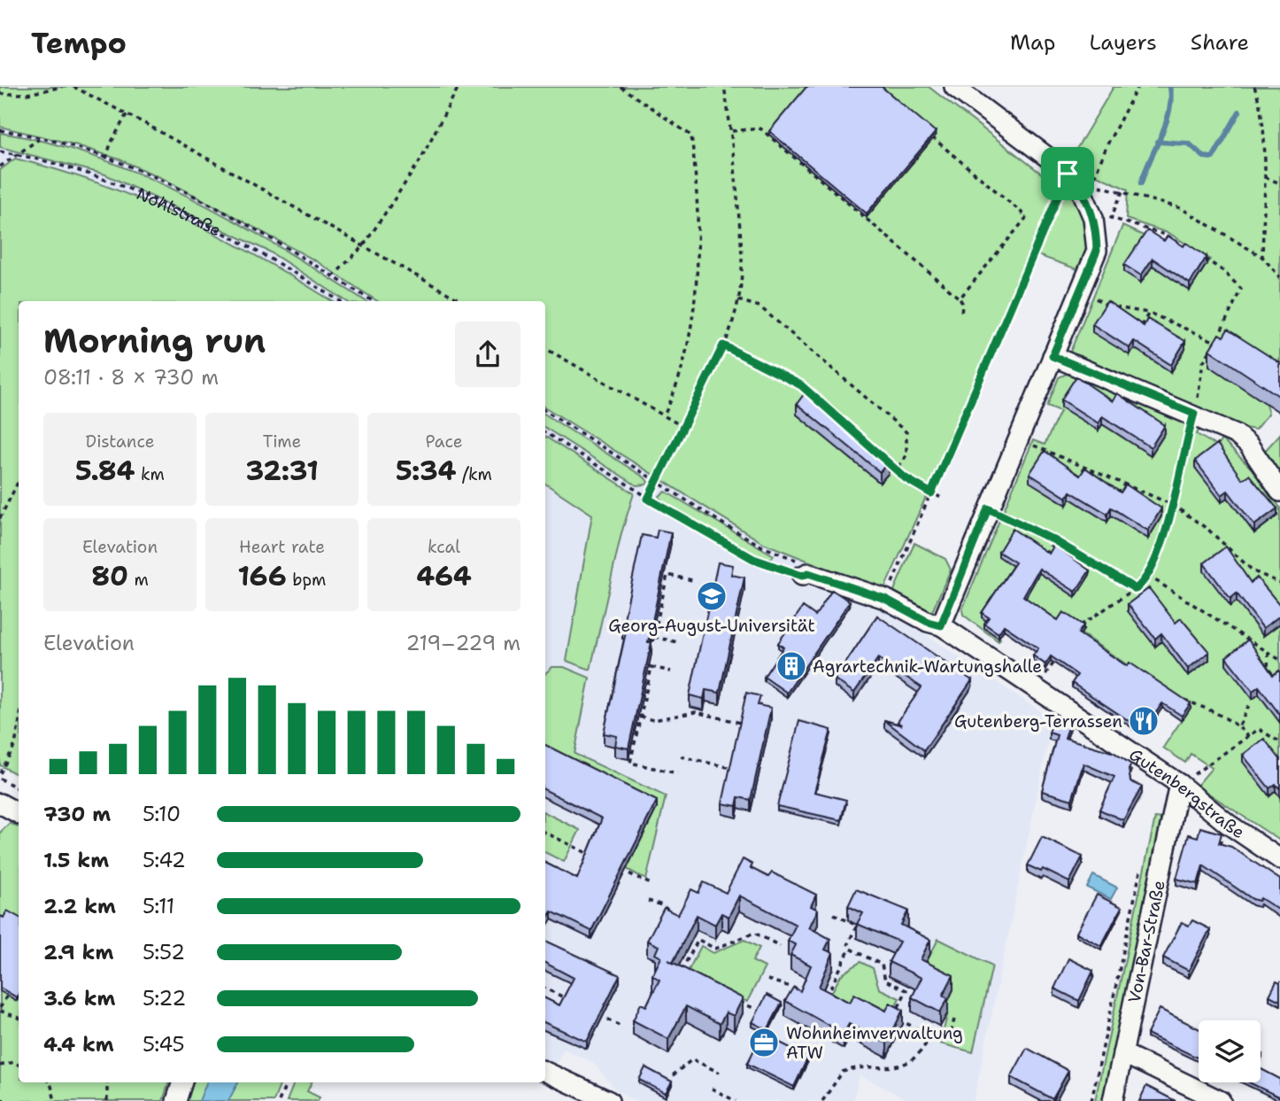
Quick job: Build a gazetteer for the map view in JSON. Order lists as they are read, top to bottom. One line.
{"streets":{"street":["Gutenbergstraße","Von-Bar-Straße"],"path":["Nohlstraße"]},"crossings":[["Gutenbergstraße","Von-Bar-Straße"]],"places":{"school or university":["Georg-August-Universität"],"building":["Agrartechnik-Wartungshalle"],"restaurant":["Gutenberg-Terrassen"],"office":["Wohnheimverwaltung ATW"]},"page":{"header":"Tempo","nav":["Map","Layers","Share"],"heading":["Morning run","08:11 · 8 × 730 m"],"stats":[["Distance","5.84 km"],["Time","32:31"],["Pace","5:34 /km"],["Elevation","80 m"],["Heart rate","166 bpm"],["kcal","464"]],"chart":["Elevation","219–229 m"],"list":[{"name":"730 m","note":"5:10"},{"name":"1.5 km","note":"5:42"},{"name":"2.2 km","note":"5:11"},{"name":"2.9 km","note":"5:52"},{"name":"3.6 km","note":"5:22"},{"name":"4.4 km","note":"5:45"}]}}
